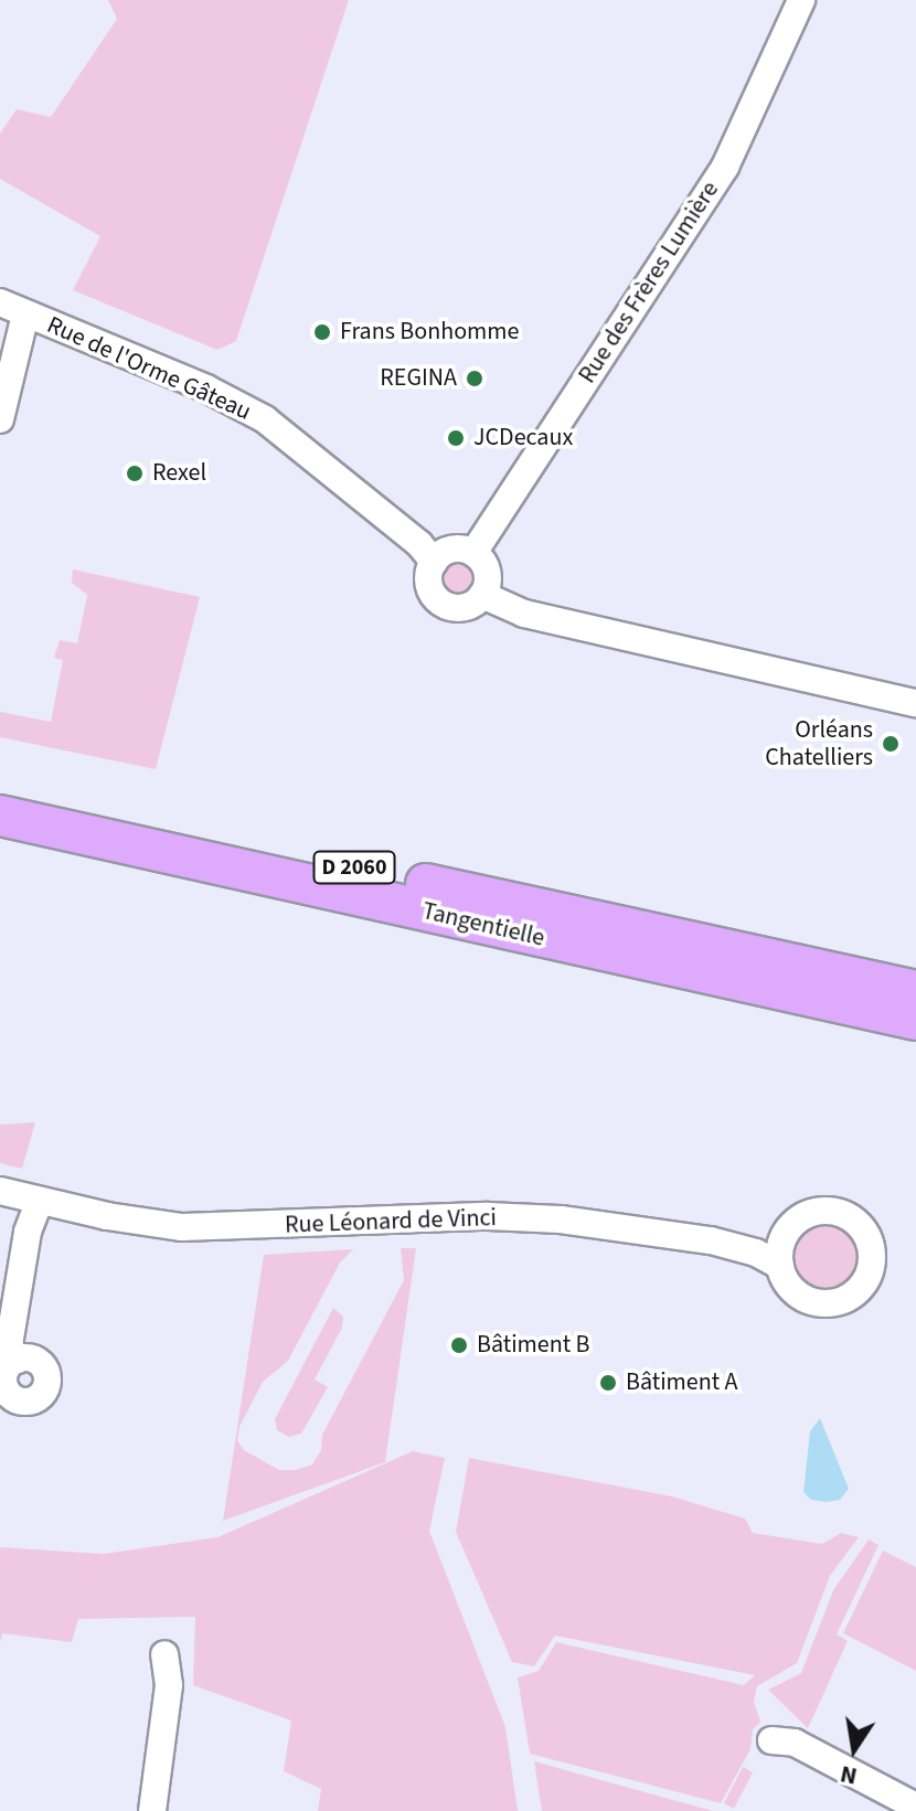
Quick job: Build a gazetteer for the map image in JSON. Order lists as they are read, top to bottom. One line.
{"streets":{"highway":["D 2060","Tangentielle"],"street":["Rue des Frères Lumière","Rue de l'Orme Gâteau","Rue Léonard de Vinci"]},"crossings":[["Rue des Frères Lumière","Rue de l'Orme Gâteau"]],"places":["Frans Bonhomme","REGINA","JCDecaux","Rexel","Orléans Chatelliers","Bâtiment B","Bâtiment A"],"north":"bottom"}
